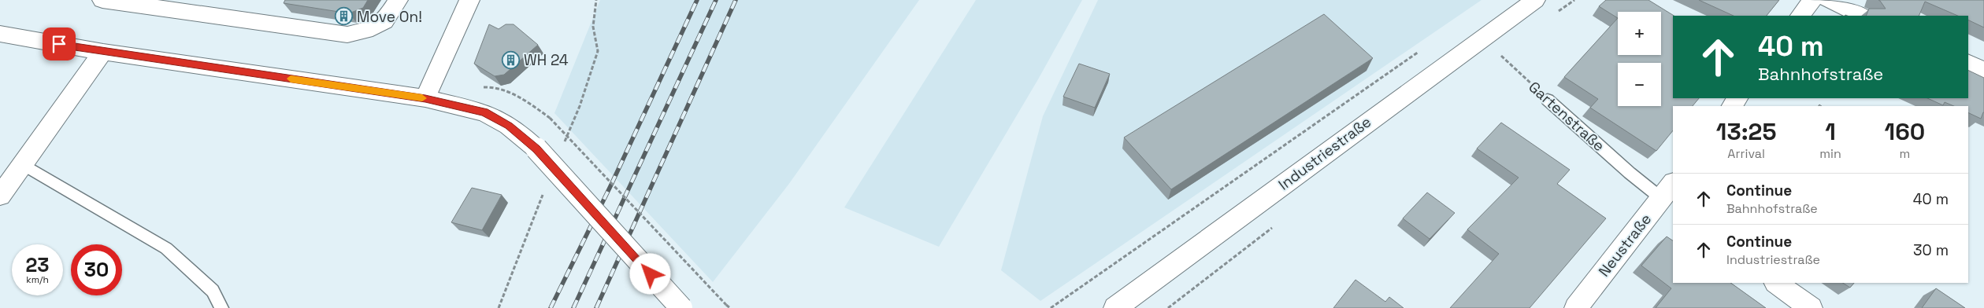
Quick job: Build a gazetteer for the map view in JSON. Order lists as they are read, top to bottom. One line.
{"streets":{"street":["Industriestraße","Neustraße"],"lane":["Gartenstraße"]},"crossings":[["Gartenstraße","Industriestraße"],["Gartenstraße","Neustraße"]],"places":{"building":["Move On!","WH 24"]},"page":{"map_buttons":["+","−"],"turn":["40 m","Bahnhofstraße"],"eta":["13:25","Arrival","1","min","160","m"],"list":[{"name":"Continue","note":"Bahnhofstraße","value":"40 m"},{"name":"Continue","note":"Industriestraße","value":"30 m"}],"speed":"23 km/h","limit":"30"}}
